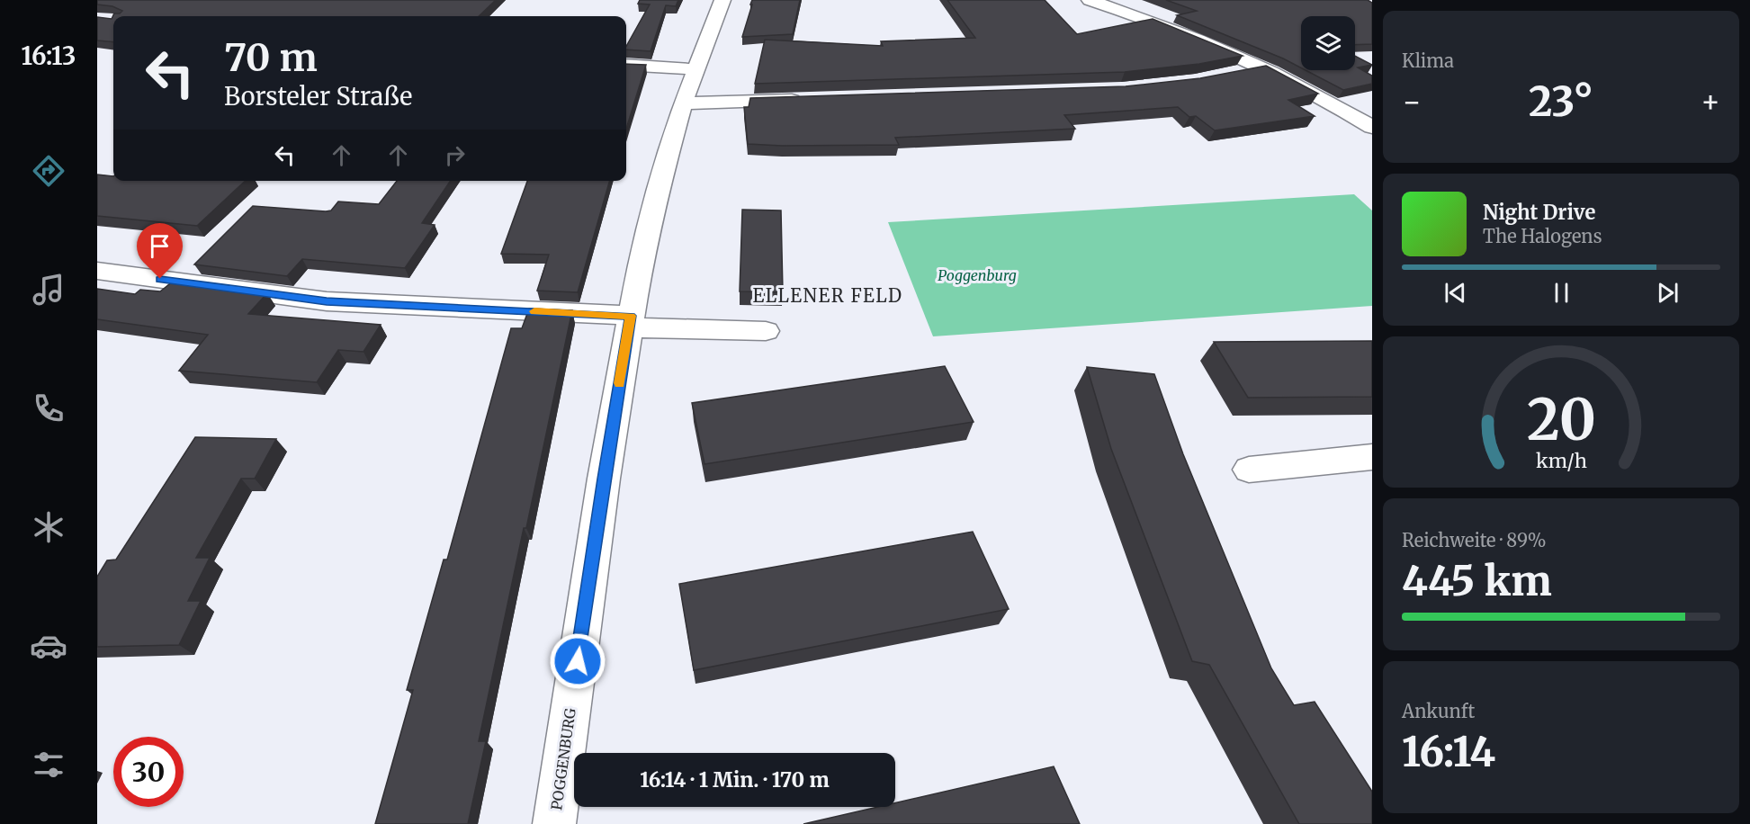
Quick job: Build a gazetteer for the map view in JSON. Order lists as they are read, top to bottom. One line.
{"streets":{"street":["POGGENBURG"]},"districts":["ELLENER FELD"],"parks":["Poggenburg"],"page":{"tabs":"16:13","tile":["Klima",["Reichweite · 89%","445 km"],["Ankunft","16:14"]],"turn":["70 m","Borsteler Straße"],"heat":["−","23°","+"],"song":["Night Drive","The Halogens"],"limit":"30","trip":"16:14 · 1 Min. · 170 m","gauge":["20","km/h"]}}
